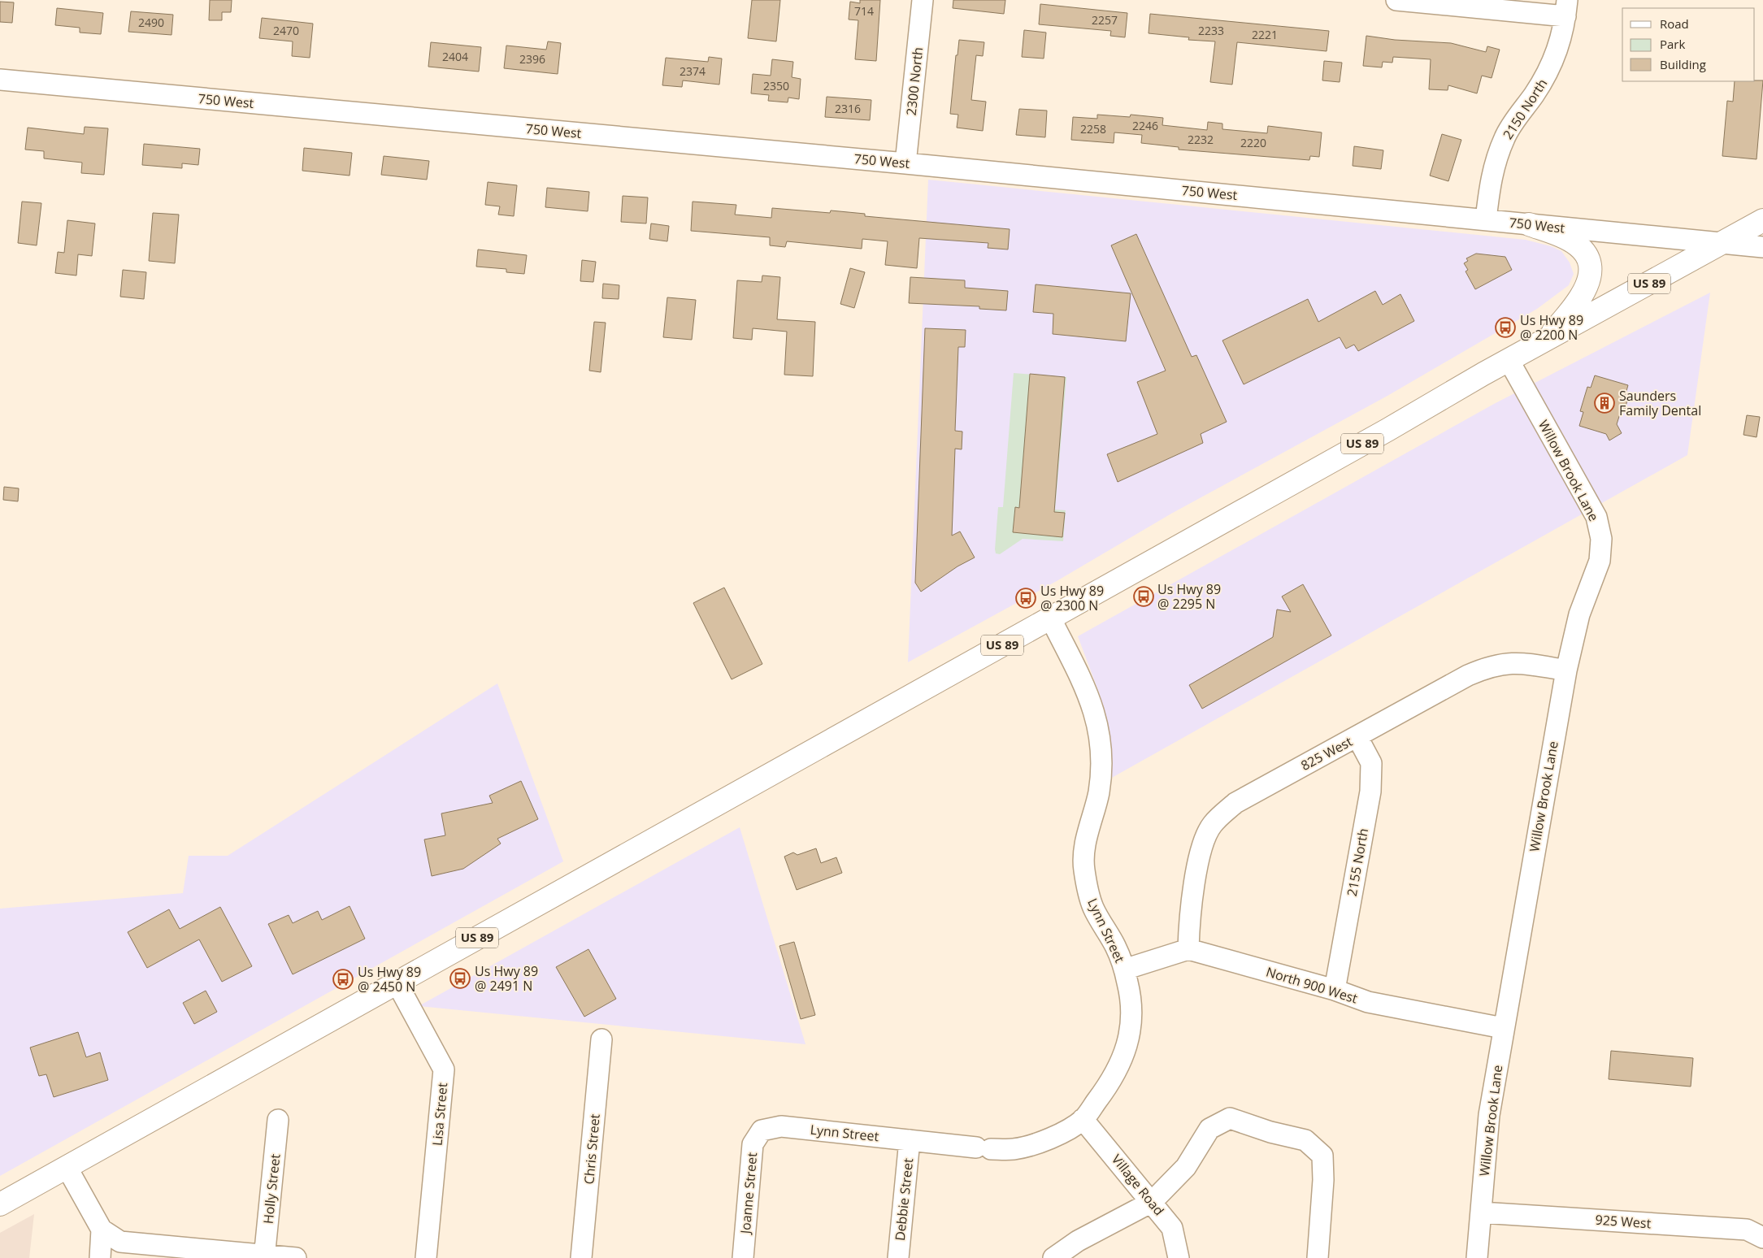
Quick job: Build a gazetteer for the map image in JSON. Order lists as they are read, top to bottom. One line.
{"streets":{"main road":["US 89"],"street":["2300 North","750 West","2150 North","Willow Brook Lane","825 West","2155 North","Lynn Street","North 900 West","Lisa Street","Chris Street","Village Road","Holly Street","Joanne Street","Debbie Street","925 West"]},"crossings":[["2300 North","750 West"],["750 West","2150 North"],["750 West","US 89"],["US 89","Willow Brook Lane"],["US 89","Lynn Street"],["US 89","Lisa Street"],["Willow Brook Lane","825 West"],["Willow Brook Lane","North 900 West"],["Willow Brook Lane","925 West"],["825 West","2155 North"],["825 West","North 900 West"],["2155 North","North 900 West"],["Lynn Street","Village Road"],["Lynn Street","Joanne Street"],["Lynn Street","Debbie Street"]],"places":{"bus stop":["Us Hwy 89 @ 2200 N","Us Hwy 89 @ 2295 N","Us Hwy 89 @ 2300 N","Us Hwy 89 @ 2491 N","Us Hwy 89 @ 2450 N"],"building":["Saunders Family Dental"]},"house_numbers":["714","2257","2490","2470","2233","2221","2404","2396","2374","2350","2316","2246","2258","2232","2220"],"legend":["Road","Park","Building"]}
